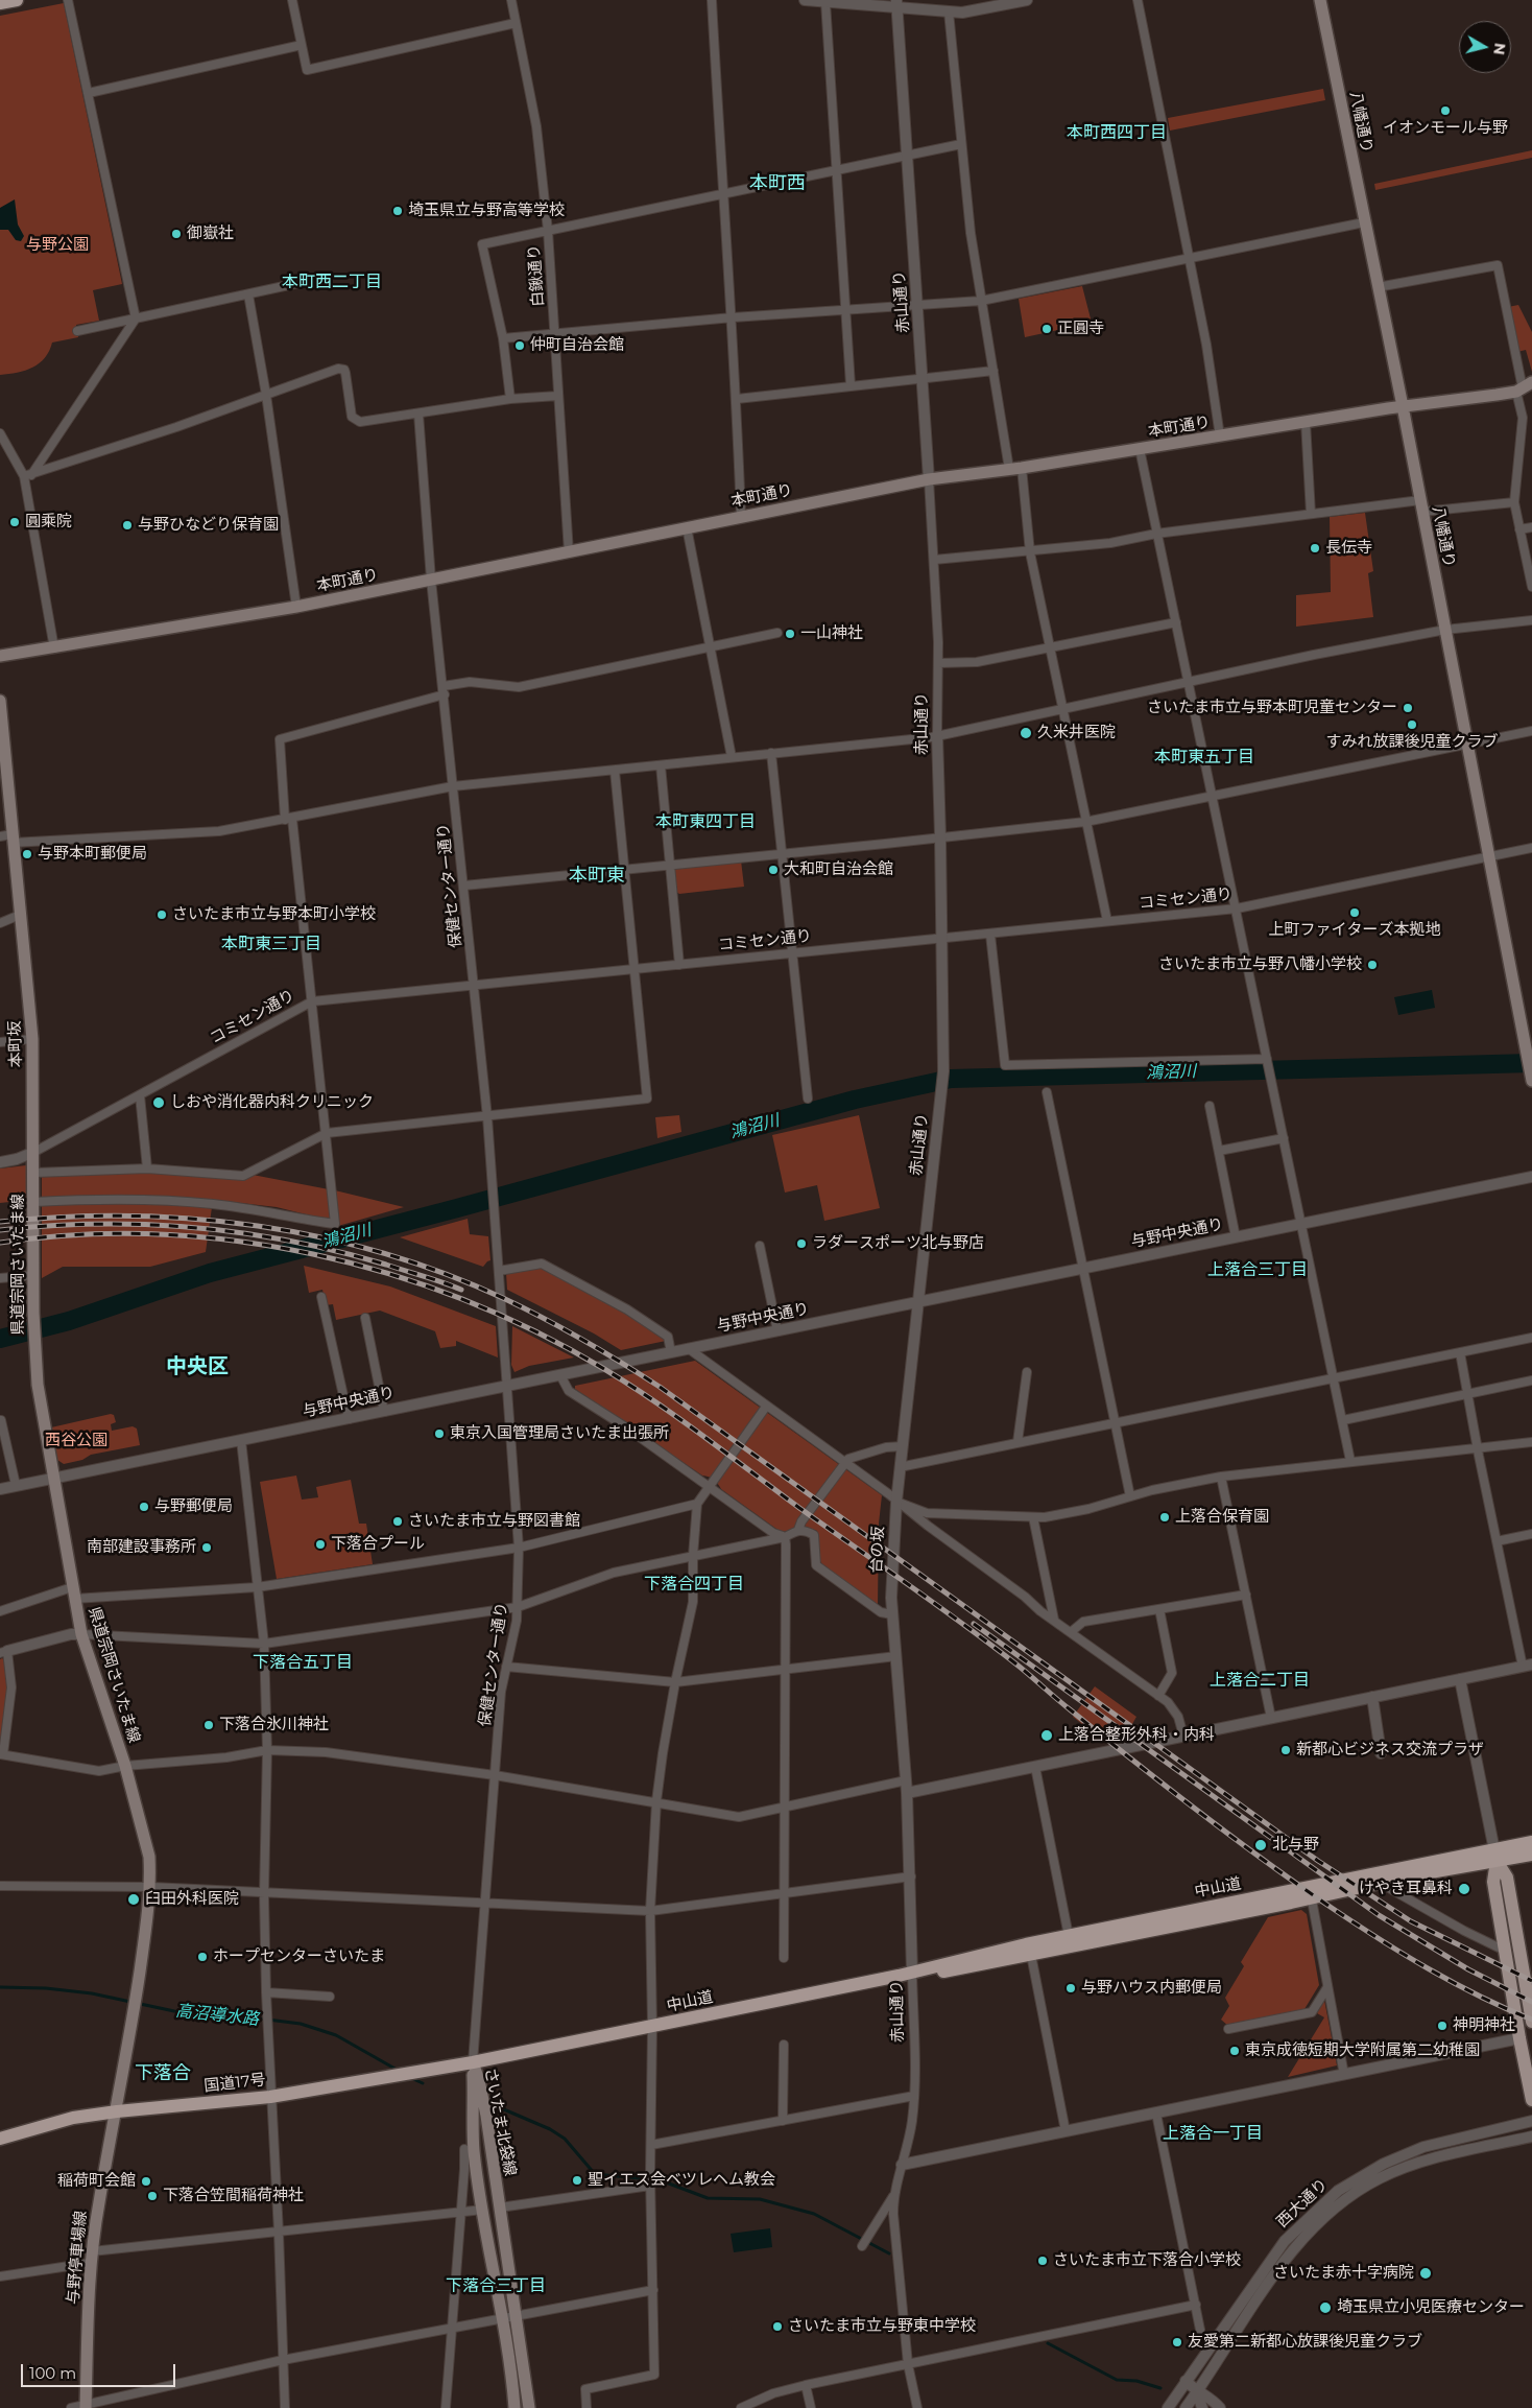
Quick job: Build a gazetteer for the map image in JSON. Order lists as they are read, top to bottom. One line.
{"streets":{"highway":["中山道","国道17号"],"main road":["八幡通り","本町通り","本町坂","県道宗岡さいたま線","さいたま北袋線","与野停車場線"],"street":["白鍬通り","赤山通り","保健センター通り","コミセン通り","与野中央通り","台の坂","西大通り"]},"crossings":[["八幡通り","本町通り"],["八幡通り","コミセン通り"],["白鍬通り","本町通り"],["赤山通り","本町通り"],["赤山通り","コミセン通り"],["赤山通り","与野中央通り"],["赤山通り","台の坂"],["赤山通り","中山道"],["本町通り","保健センター通り"],["保健センター通り","コミセン通り"],["保健センター通り","与野中央通り"],["保健センター通り","中山道"],["保健センター通り","国道17号"],["保健センター通り","さいたま北袋線"],["コミセン通り","本町坂"],["コミセン通り","県道宗岡さいたま線"],["本町坂","県道宗岡さいたま線"],["与野中央通り","県道宗岡さいたま線"],["県道宗岡さいたま線","国道17号"],["県道宗岡さいたま線","与野停車場線"],["中山道","国道17号"],["中山道","さいたま北袋線"],["国道17号","さいたま北袋線"],["国道17号","与野停車場線"]],"districts":["本町西四丁目","本町西","本町西二丁目","本町東五丁目","本町東四丁目","本町東","本町東三丁目","上落合三丁目","中央区","下落合四丁目","下落合五丁目","上落合二丁目","下落合","上落合一丁目","下落合三丁目"],"water":["鴻沼川","高沼導水路"],"parks":["与野公園","西谷公園"],"places":["イオンモール与野","埼玉県立与野高等学校","御嶽社","正圓寺","仲町自治会館","圓乘院","与野ひなどり保育園","長伝寺","一山神社","さいたま市立与野本町児童センター","すみれ放課後児童クラブ","久米井医院","与野本町郵便局","大和町自治会館","上町ファイターズ本拠地","さいたま市立与野本町小学校","さいたま市立与野八幡小学校","しおや消化器内科クリニック","ラダースポーツ北与野店","東京入国管理局さいたま出張所","与野郵便局","上落合保育園","さいたま市立与野図書館","下落合プール","南部建設事務所","下落合氷川神社","上落合整形外科・内科","新都心ビジネス交流プラザ","北与野","けやき耳鼻科","臼田外科医院","ホープセンターさいたま","与野ハウス内郵便局","神明神社","東京成徳短期大学附属第二幼稚園","聖イエス会ベツレヘム教会","稲荷町会館","下落合笠間稲荷神社","さいたま市立下落合小学校","さいたま赤十字病院","埼玉県立小児医療センター","さいたま市立与野東中学校","友愛第二新都心放課後児童クラブ"],"scale_bar":"100 m","north":"right"}
